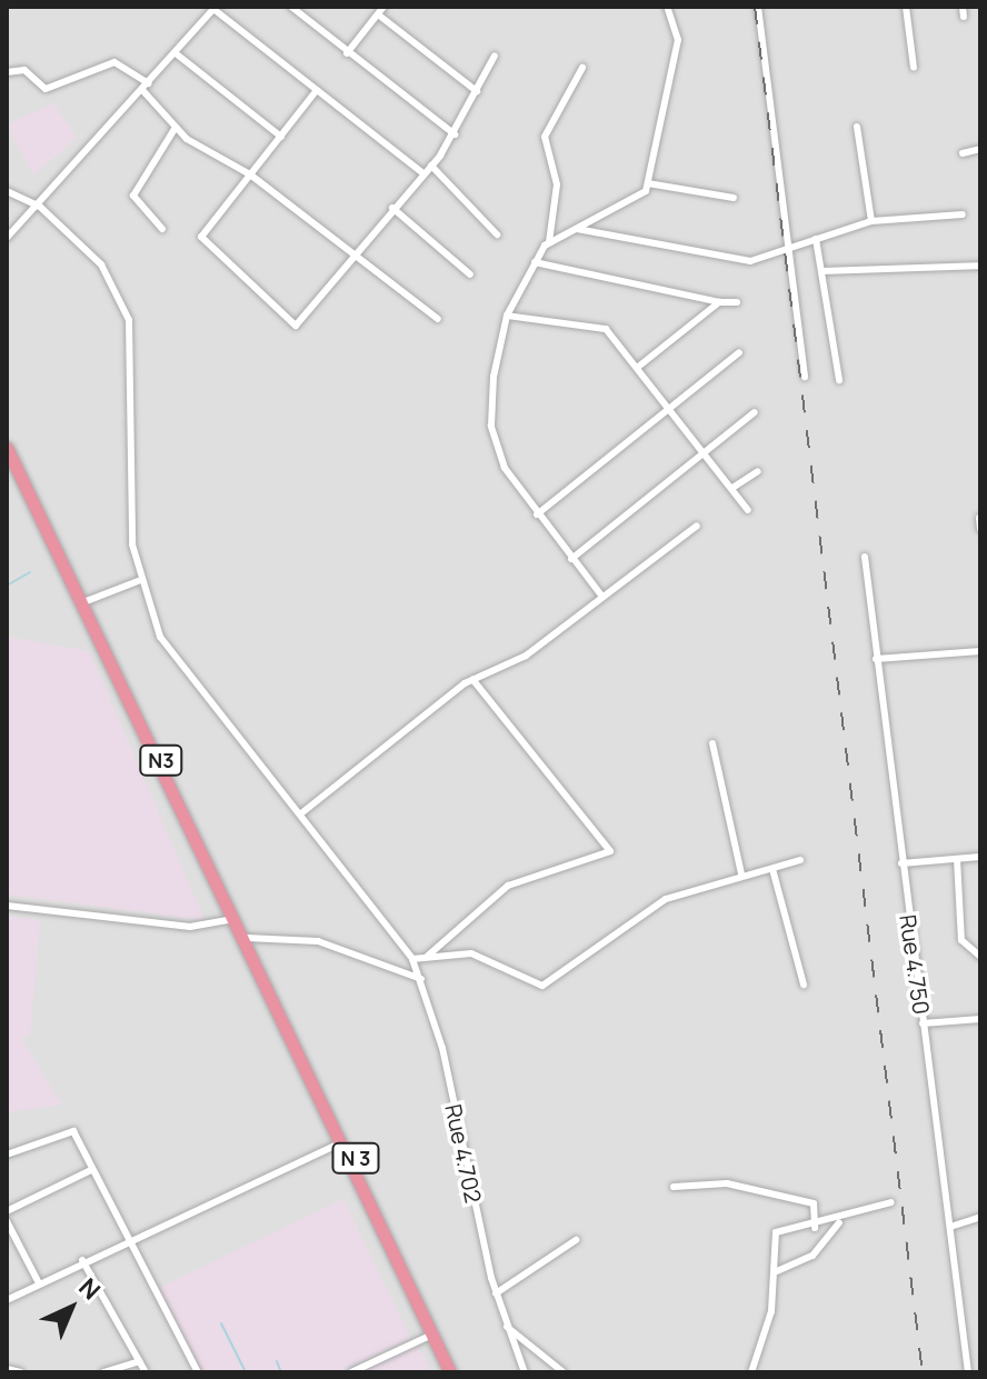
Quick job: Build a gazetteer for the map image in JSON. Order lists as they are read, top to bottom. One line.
{"streets":{"highway":["N3","N 3"],"street":["Rue 4.750","Rue 4.702"]},"crossings":[["N3","N 3"]],"north":"top right"}
